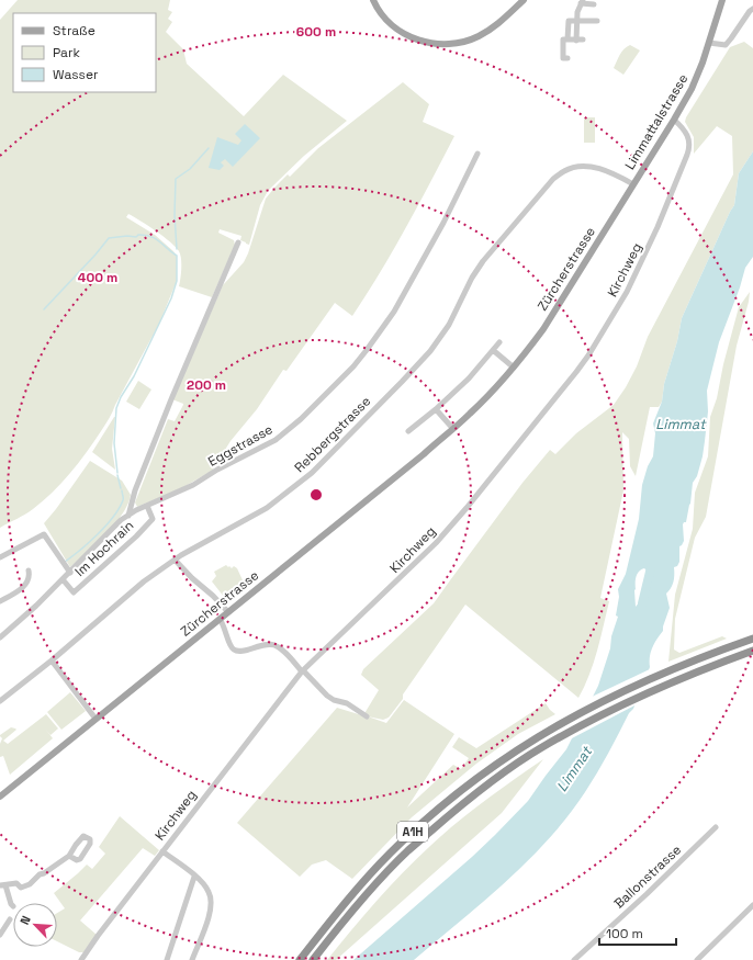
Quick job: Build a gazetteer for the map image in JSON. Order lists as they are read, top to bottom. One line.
{"streets":{"highway":["A1H"],"main road":["Limmattalstrasse","Zürcherstrasse"],"street":["Kirchweg","Rebbergstrasse","Eggstrasse","Im Hochrain","Ballonstrasse"]},"crossings":[["Limmattalstrasse","Zürcherstrasse"],["Limmattalstrasse","Kirchweg"],["Limmattalstrasse","Rebbergstrasse"],["Zürcherstrasse","Rebbergstrasse"],["Eggstrasse","Im Hochrain"]],"water":["Limmat"],"legend":["Straße","Park","Wasser"],"scale_bar":"100 m","north":"top left","rings":["600 m","400 m","200 m"]}
